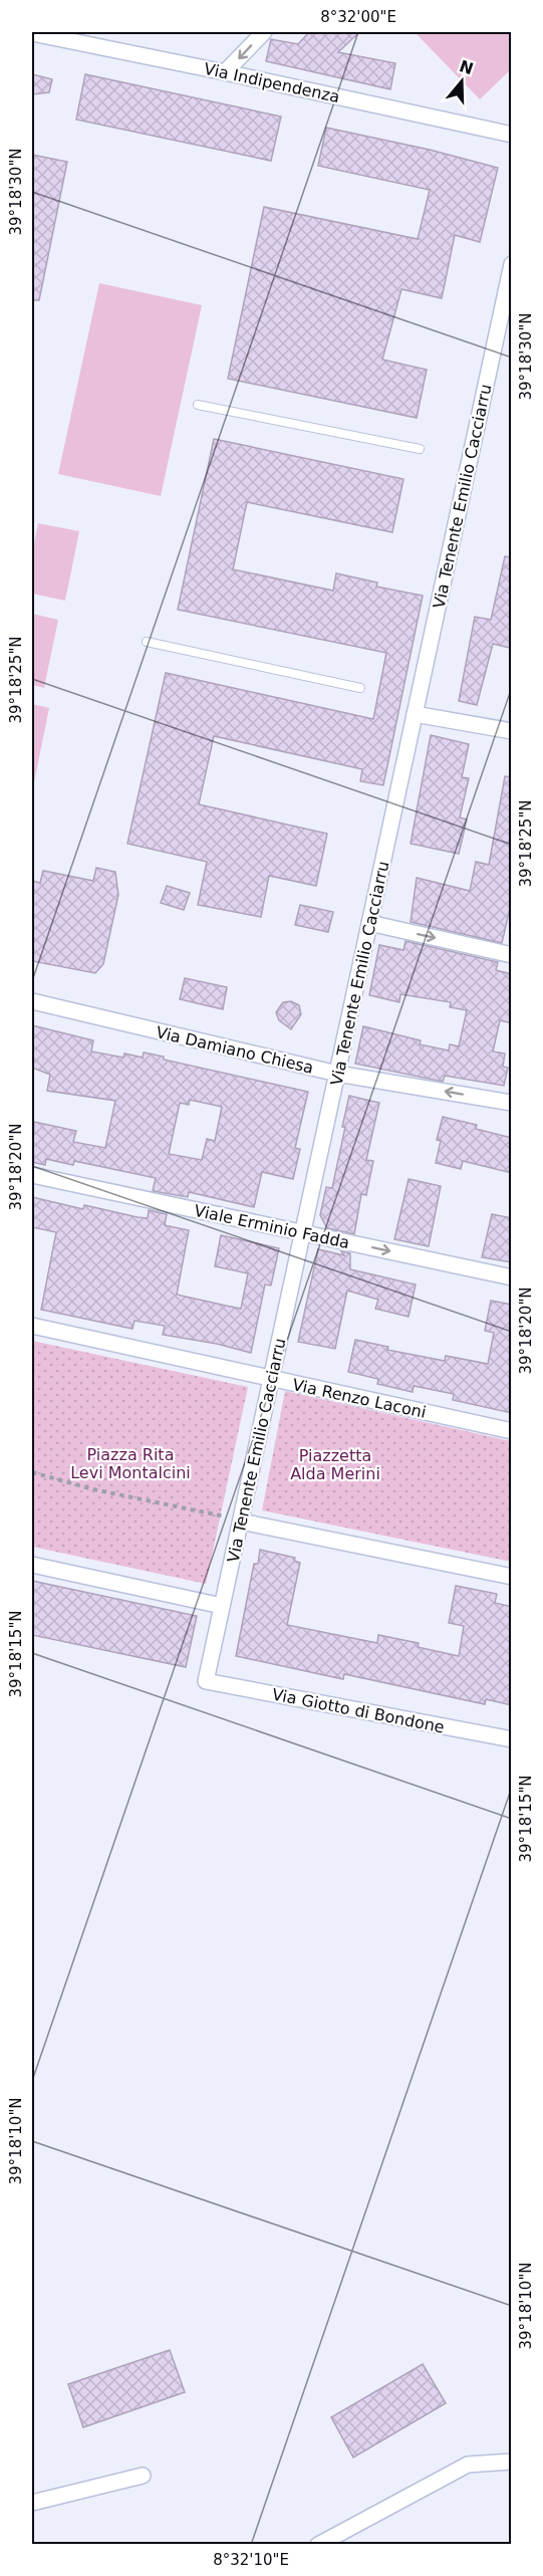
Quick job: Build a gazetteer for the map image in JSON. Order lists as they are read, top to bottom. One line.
{"streets":{"street":["Via Indipendenza","Via Tenente Emilio Cacciarru","Via Damiano Chiesa","Viale Erminio Fadda","Via Renzo Laconi","Via Giotto di Bondone"]},"crossings":[["Via Tenente Emilio Cacciarru","Via Damiano Chiesa"],["Via Tenente Emilio Cacciarru","Viale Erminio Fadda"],["Via Tenente Emilio Cacciarru","Via Renzo Laconi"],["Via Tenente Emilio Cacciarru","Via Giotto di Bondone"]],"one_way":["Via Damiano Chiesa","Viale Erminio Fadda"],"parks":["Piazza Rita Levi Montalcini","Piazzetta Alda Merini"],"north":"top","coordinates":["8°32'00\"E","39°18'30\"N","39°18'25\"N","39°18'20\"N","39°18'15\"N","39°18'10\"N","8°32'10\"E"]}
